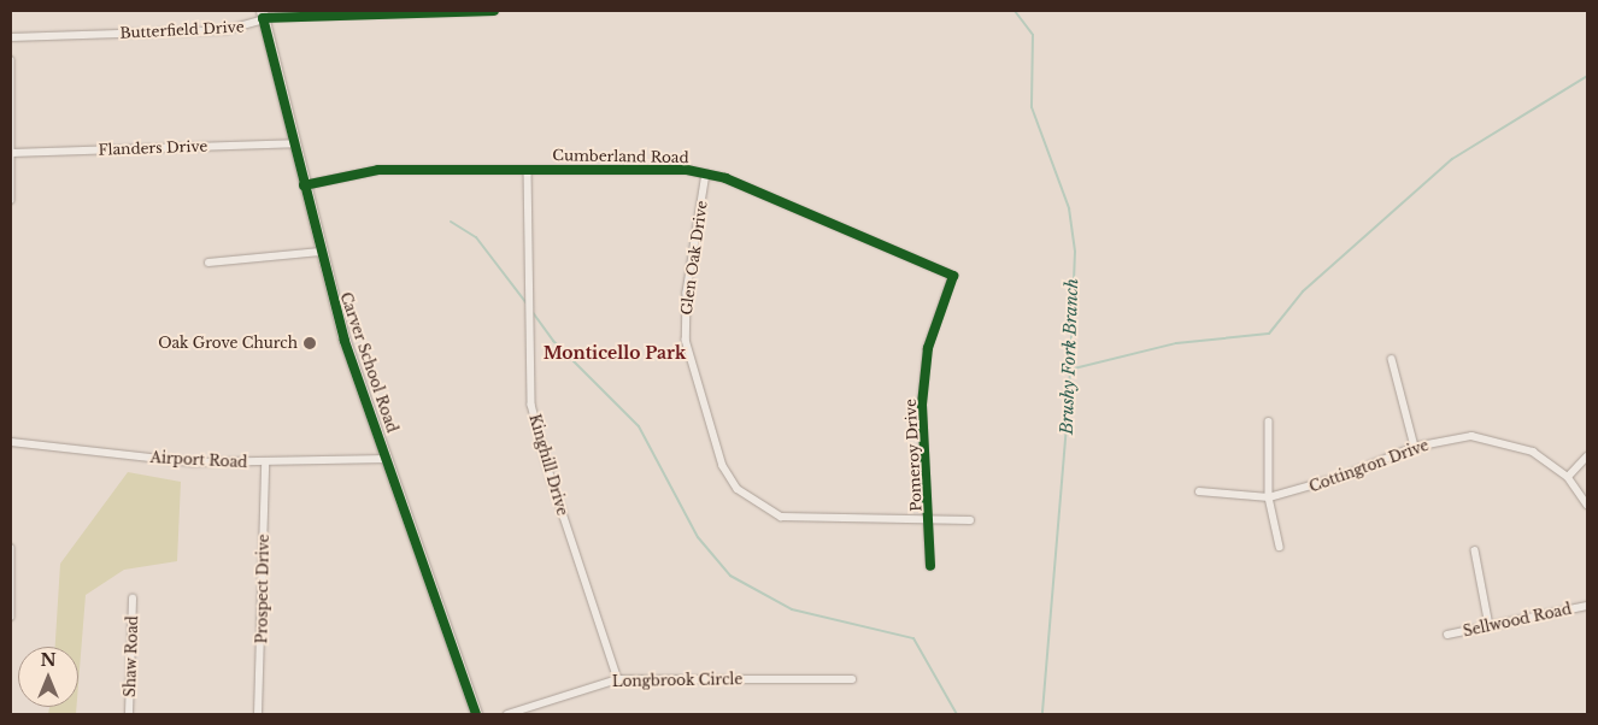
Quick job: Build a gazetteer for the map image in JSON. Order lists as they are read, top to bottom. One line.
{"streets":{"main road":["Carver School Road"],"street":["Butterfield Drive","Flanders Drive","Cumberland Road","Glen Oak Drive","Pomeroy Drive","Airport Road","Kinghill Drive","Cottington Drive","Prospect Drive","Sellwood Road","Shaw Road","Longbrook Circle"]},"crossings":[["Butterfield Drive","Carver School Road"],["Flanders Drive","Carver School Road"],["Cumberland Road","Glen Oak Drive"],["Cumberland Road","Carver School Road"],["Cumberland Road","Pomeroy Drive"],["Cumberland Road","Kinghill Drive"],["Glen Oak Drive","Pomeroy Drive"],["Carver School Road","Airport Road"],["Airport Road","Prospect Drive"],["Kinghill Drive","Longbrook Circle"]],"districts":["Monticello Park"],"water":["Brushy Fork Branch"],"places":["Oak Grove Church"],"north":"top"}
